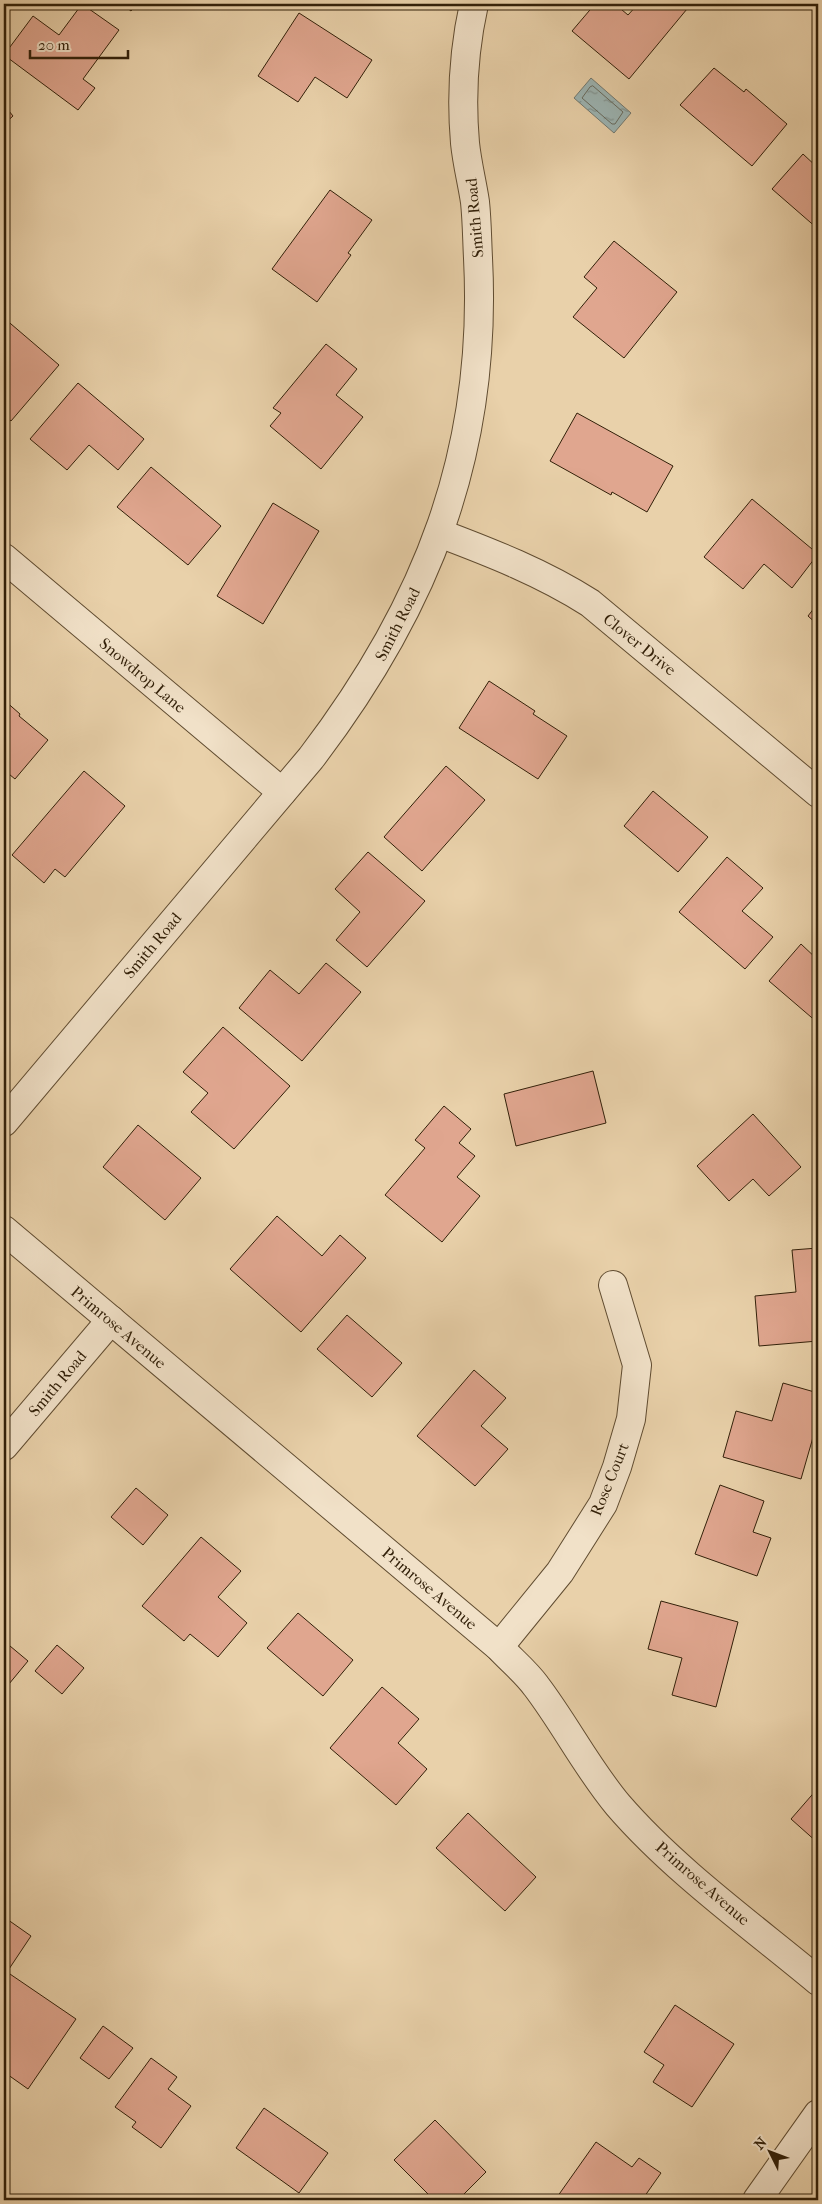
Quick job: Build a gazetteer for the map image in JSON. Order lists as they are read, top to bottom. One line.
{"streets":{"street":["Smith Road","Clover Drive","Snowdrop Lane","Primrose Avenue","Rose Court"]},"crossings":[["Smith Road","Clover Drive"],["Smith Road","Snowdrop Lane"],["Smith Road","Primrose Avenue"],["Primrose Avenue","Rose Court"]],"scale_bar":"20 m","north":"top left"}
